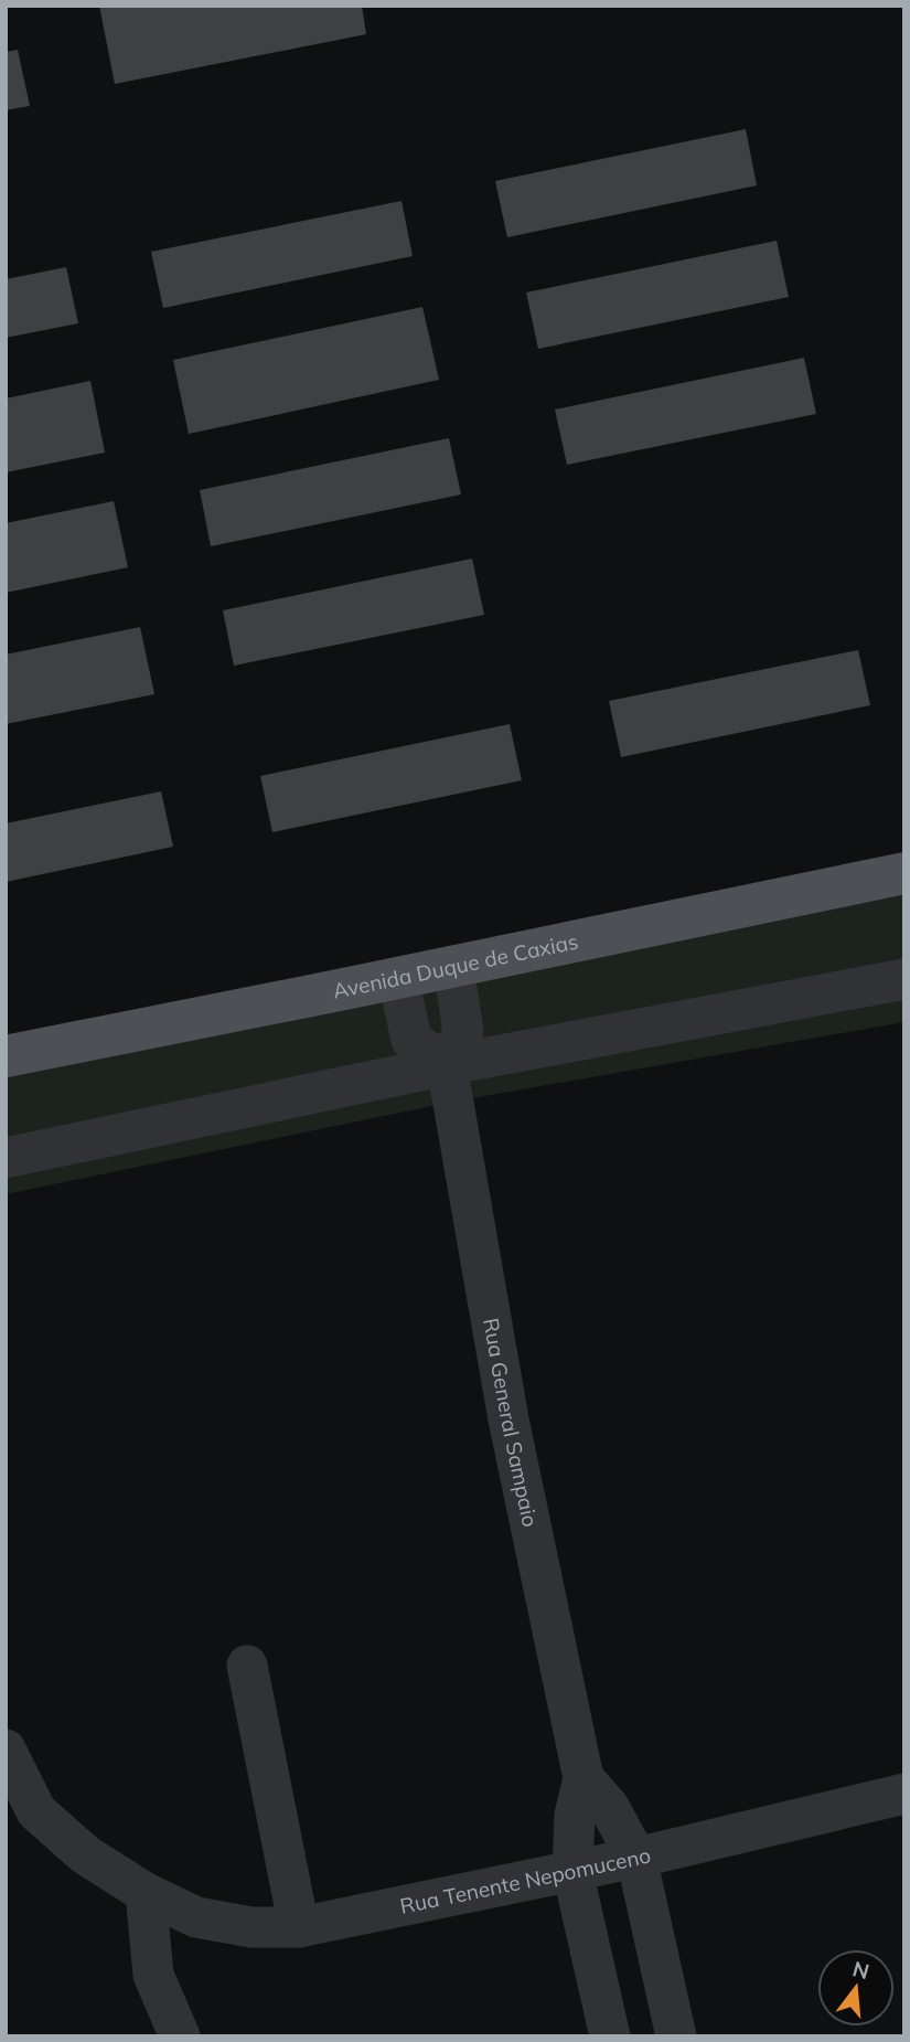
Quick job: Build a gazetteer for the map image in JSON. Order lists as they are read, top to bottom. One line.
{"streets":{"main road":["Avenida Duque de Caxias"],"street":["Rua General Sampaio","Rua Tenente Nepomuceno"]},"crossings":[["Rua General Sampaio","Rua Tenente Nepomuceno"]],"north":"top"}
